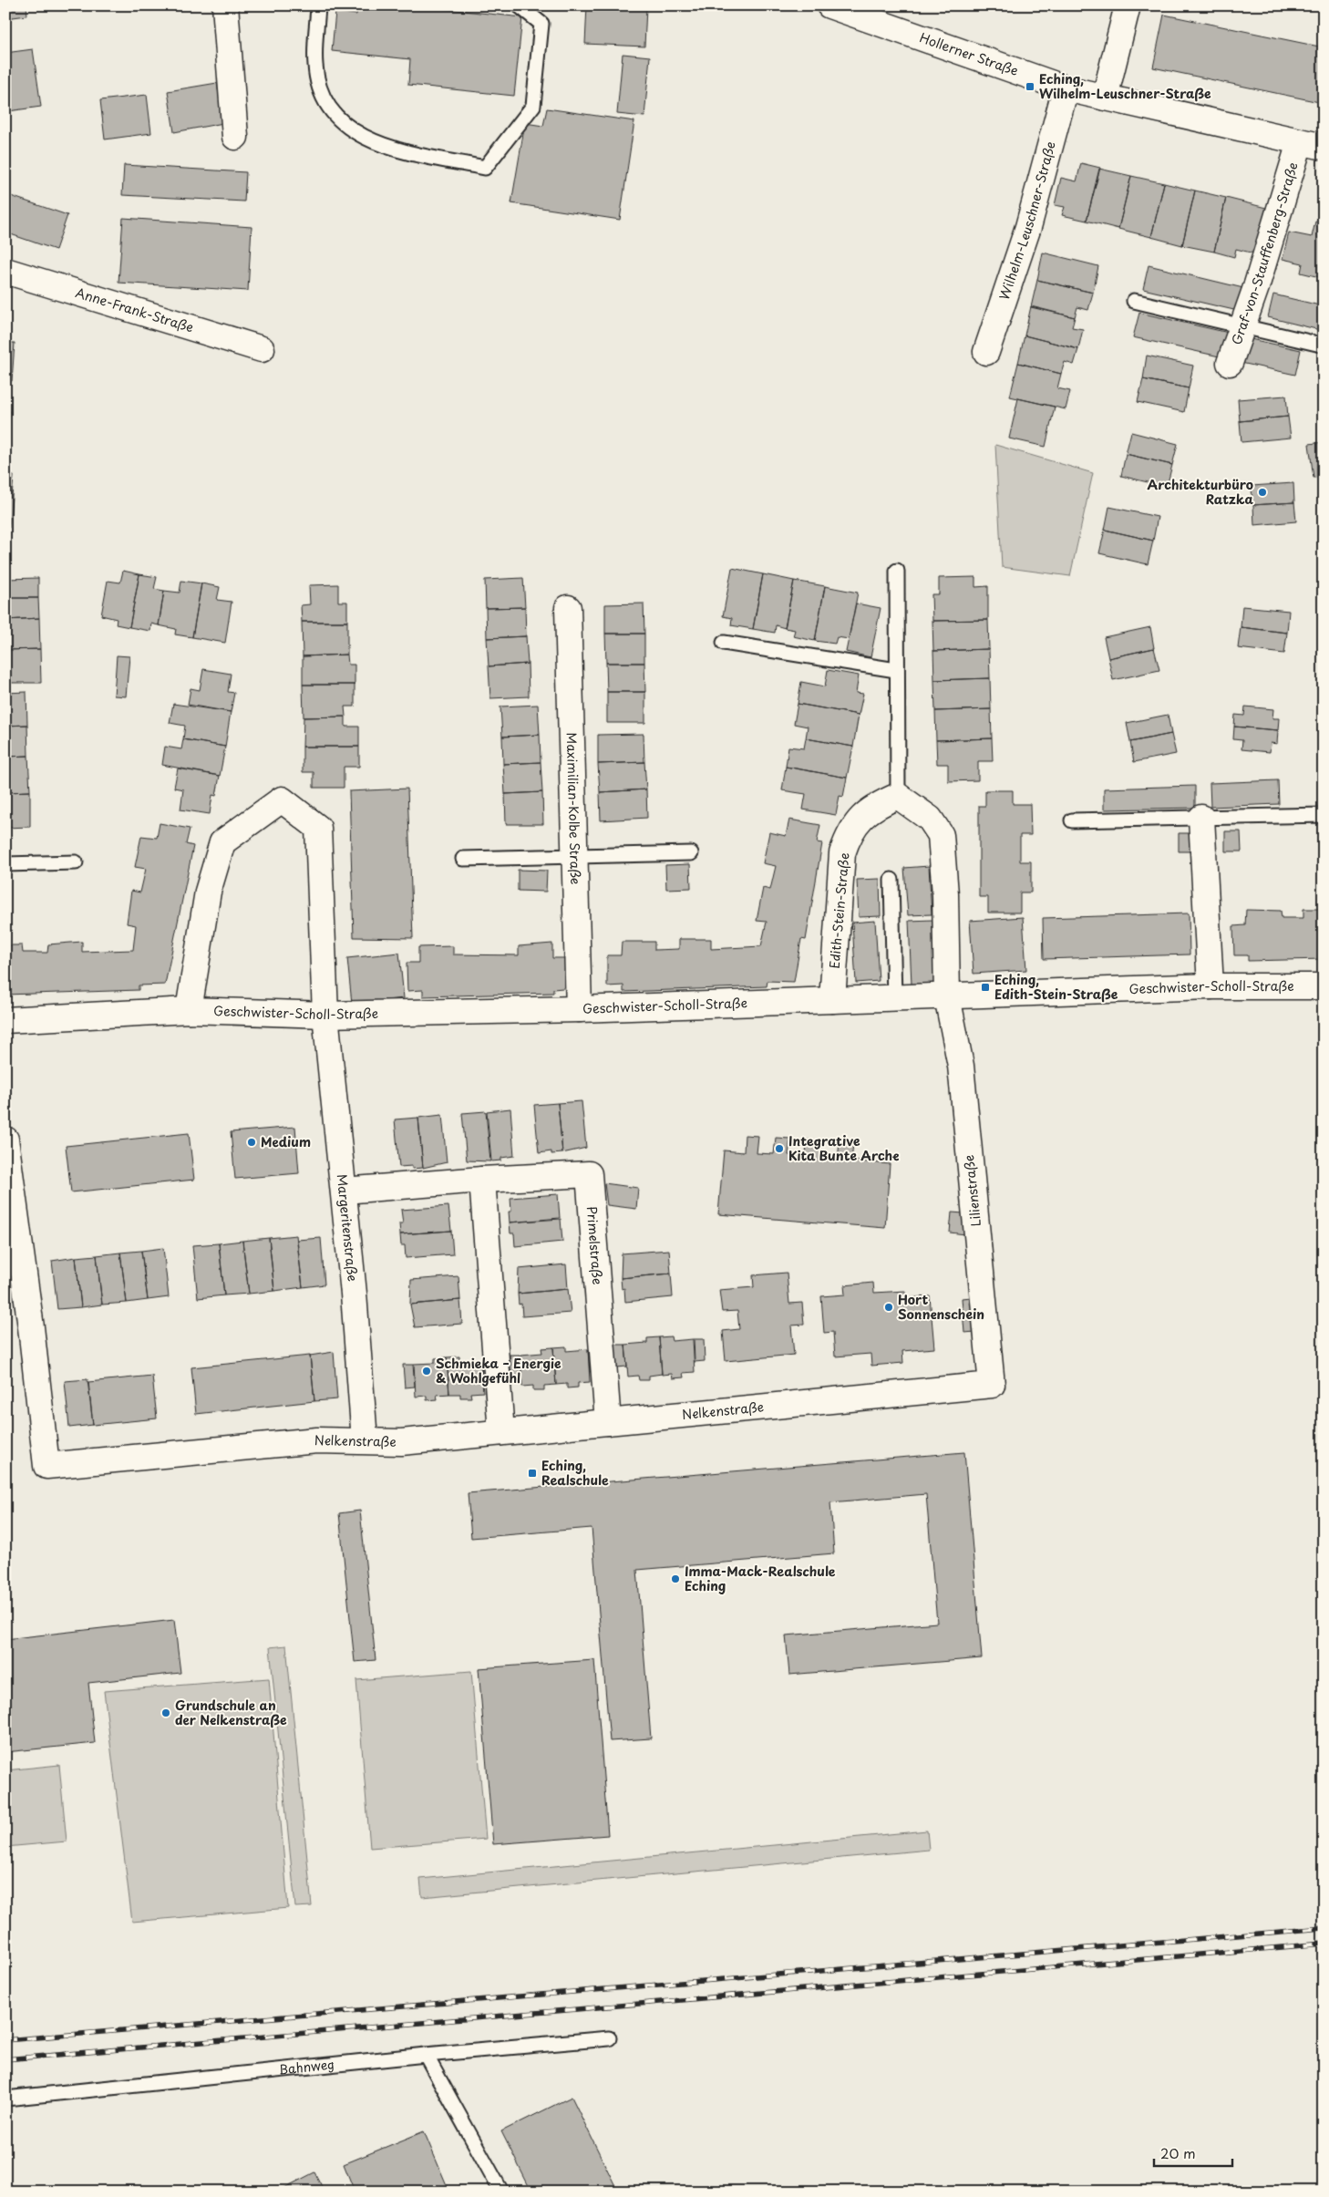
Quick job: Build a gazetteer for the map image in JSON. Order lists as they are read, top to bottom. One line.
{"streets":{"street":["Hollerner Straße","Wilhelm-Leuschner-Straße","Graf-von-Stauffenberg-Straße","Anne-Frank-Straße","Maximilian-Kolbe Straße","Edith-Stein-Straße","Geschwister-Scholl-Straße","Lilienstraße","Margeritenstraße","Primelstraße","Nelkenstraße"],"lane":["Bahnweg"]},"crossings":[["Hollerner Straße","Wilhelm-Leuschner-Straße"],["Hollerner Straße","Graf-von-Stauffenberg-Straße"],["Maximilian-Kolbe Straße","Geschwister-Scholl-Straße"],["Edith-Stein-Straße","Geschwister-Scholl-Straße"],["Geschwister-Scholl-Straße","Lilienstraße"],["Geschwister-Scholl-Straße","Margeritenstraße"],["Lilienstraße","Nelkenstraße"],["Margeritenstraße","Primelstraße"],["Margeritenstraße","Nelkenstraße"],["Primelstraße","Nelkenstraße"]],"places":{"transit":["Eching, Wilhelm-Leuschner-Straße","Eching, Edith-Stein-Straße","Eching, Realschule"],"other":["Architekturbüro Ratzka","Medium","Integrative Kita Bunte Arche","Hort Sonnenschein","Schmieka – Energie & Wohlgefühl","Imma-Mack-Realschule Eching","Grundschule an der Nelkenstraße"]},"scale_bar":"20 m"}
